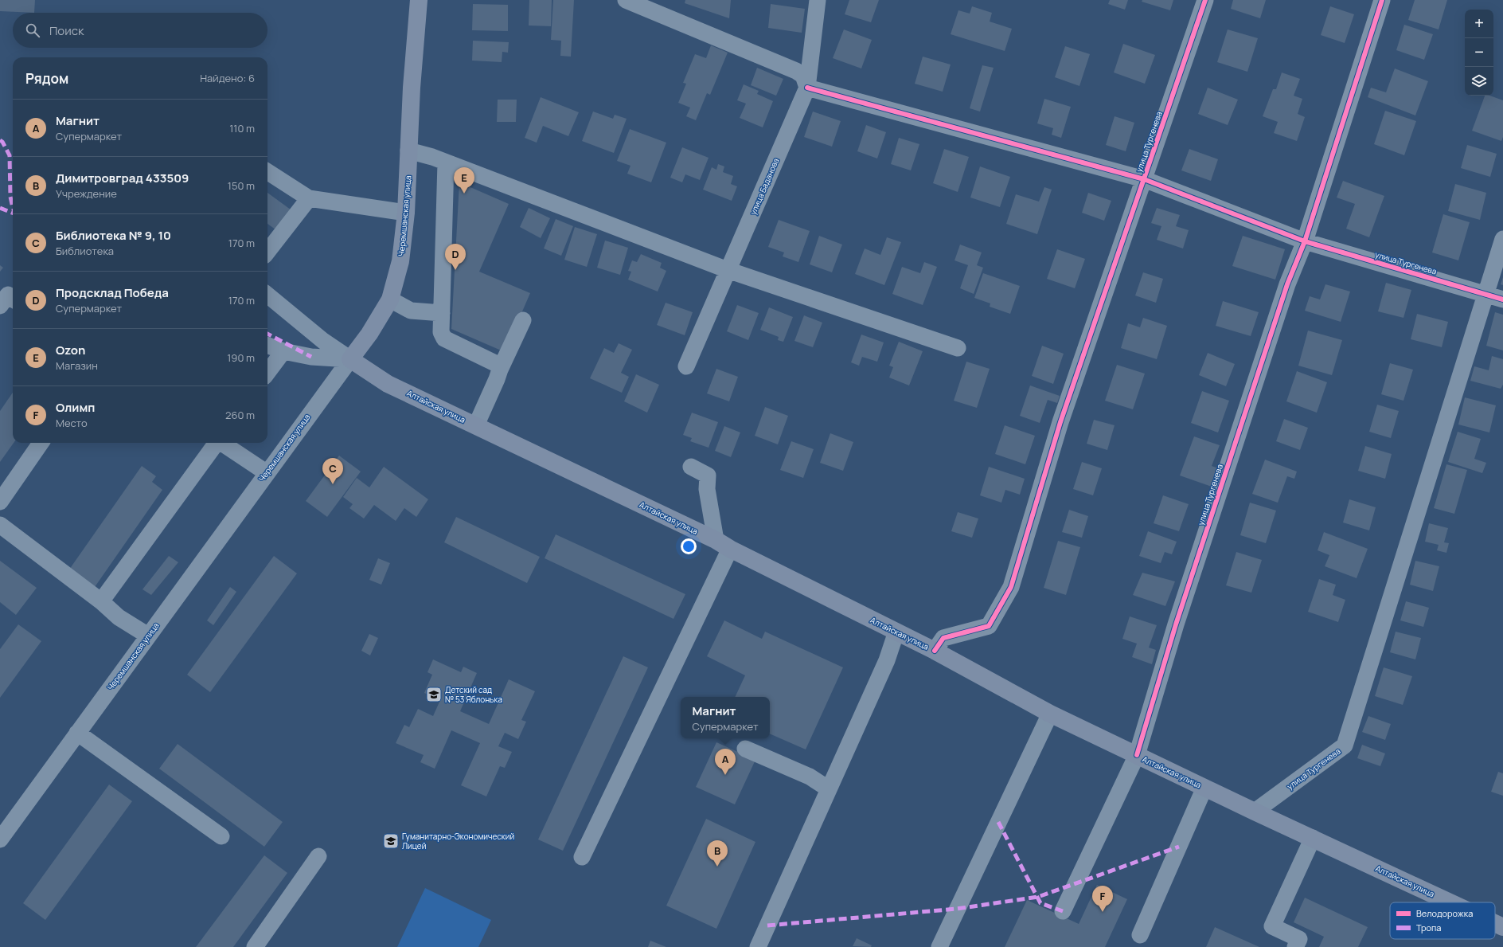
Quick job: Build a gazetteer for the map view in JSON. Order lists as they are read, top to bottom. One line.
{"streets":{"main road":["Черемшанская улица","Алтайская улица"],"street":["улица Тургенева","улица Баданова"]},"crossings":[["улица Тургенева","Алтайская улица"],["Черемшанская улица","Алтайская улица"]],"places":{"school or university":["Детский сад № 53 Яблонька","Гуманитарно-Экономический Лицей"]},"legend":["Велодорожка","Тропа"],"page":{"map_buttons":["+","−"],"search":"Поиск","heading":["Рядом","Найдено: 6"],"list":[{"mark":"A","name":"Магнит","note":"Супермаркет","value":"110 m"},{"mark":"B","name":"Димитровград 433509","note":"Учреждение","value":"150 m"},{"mark":"C","name":"Библиотека № 9, 10","note":"Библиотека","value":"170 m"},{"mark":"D","name":"Продсклад Победа","note":"Супермаркет","value":"170 m"},{"mark":"E","name":"Ozon","note":"Магазин","value":"190 m"},{"mark":"F","name":"Олимп","note":"Место","value":"260 m"}],"pins":["E","D","C","A","B","F"],"popup":["Магнит","Супермаркет"]}}
